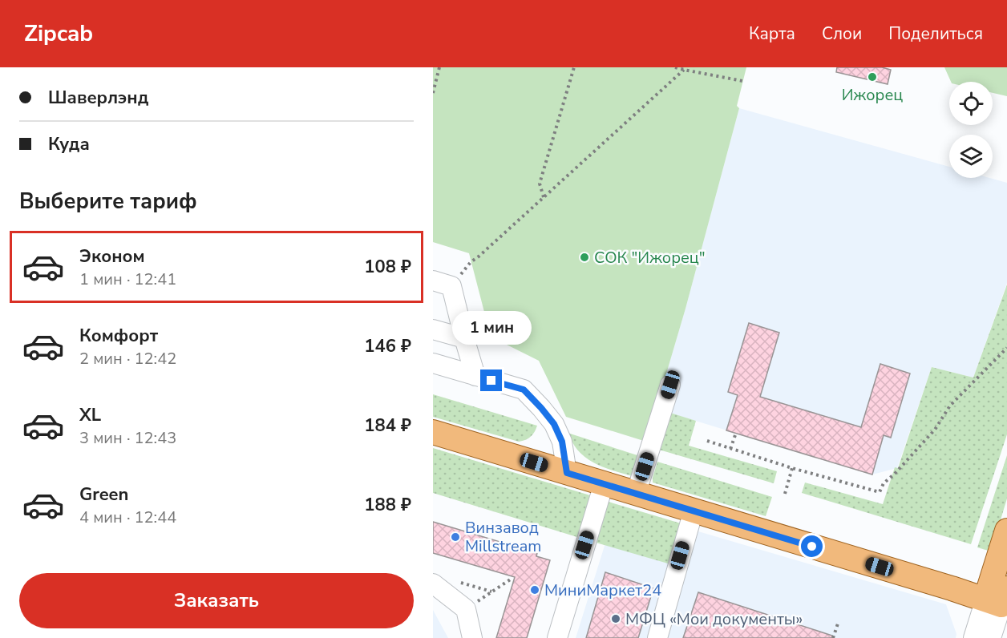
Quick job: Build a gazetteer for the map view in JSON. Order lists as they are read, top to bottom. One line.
{"places":["Ижорец","СОК \"Ижорец\"","Винзавод Millstream","МиниМаркет24","МФЦ «Мои документы»"],"page":{"header":"Zipcab","nav":["Карта","Слои","Поделиться"],"banner":["Шаверлэнд","Куда"],"heading":"Выберите тариф","list":[{"name":"Эконом","note":"1 мин · 12:41","value":"108 ₽"},{"name":"Комфорт","note":"2 мин · 12:42","value":"146 ₽"},{"name":"XL","note":"3 мин · 12:43","value":"184 ₽"},{"name":"Green","note":"4 мин · 12:44","value":"188 ₽"}],"bubble":"1 мин","buttons":"Заказать"}}
